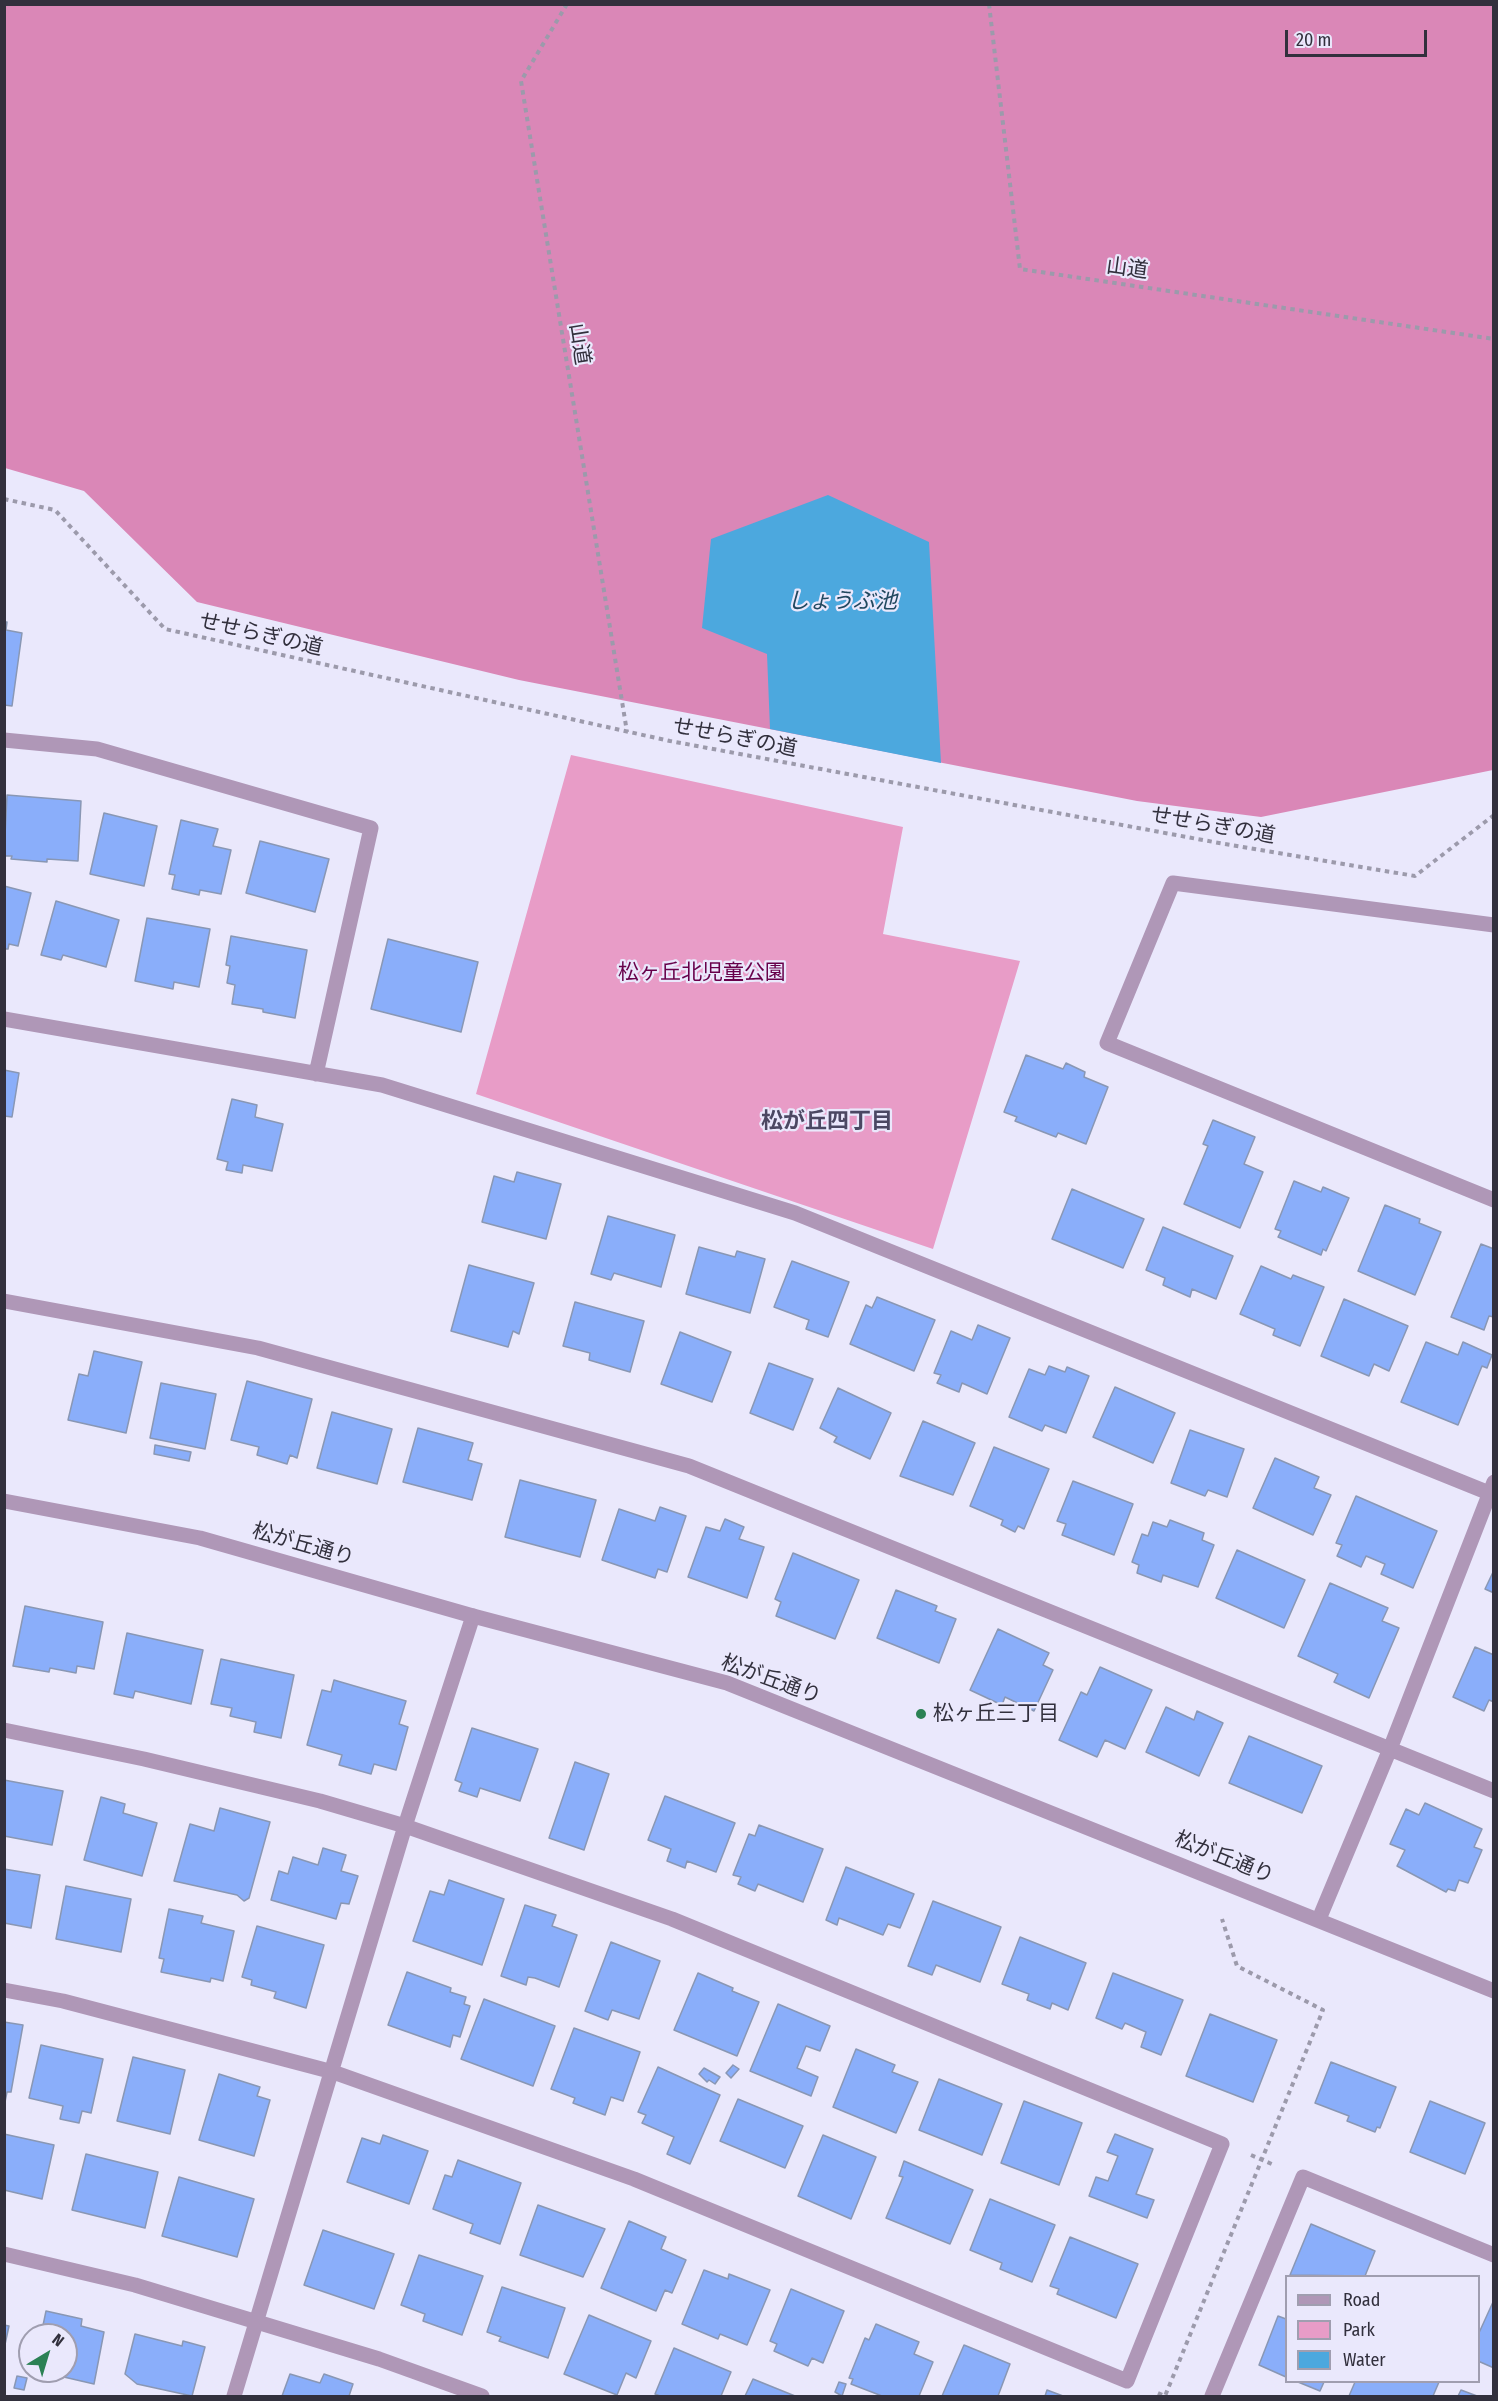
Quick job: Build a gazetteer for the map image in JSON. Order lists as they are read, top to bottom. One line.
{"streets":{"street":["松が丘通り"],"path":["山道","せせらぎの道"]},"crossings":[["山道","せせらぎの道"]],"districts":["松が丘四丁目"],"water":["しょうぶ池"],"parks":["松ヶ丘北児童公園"],"places":["松ヶ丘三丁目"],"legend":["Road","Park","Water"],"scale_bar":"20 m","north":"top right"}
